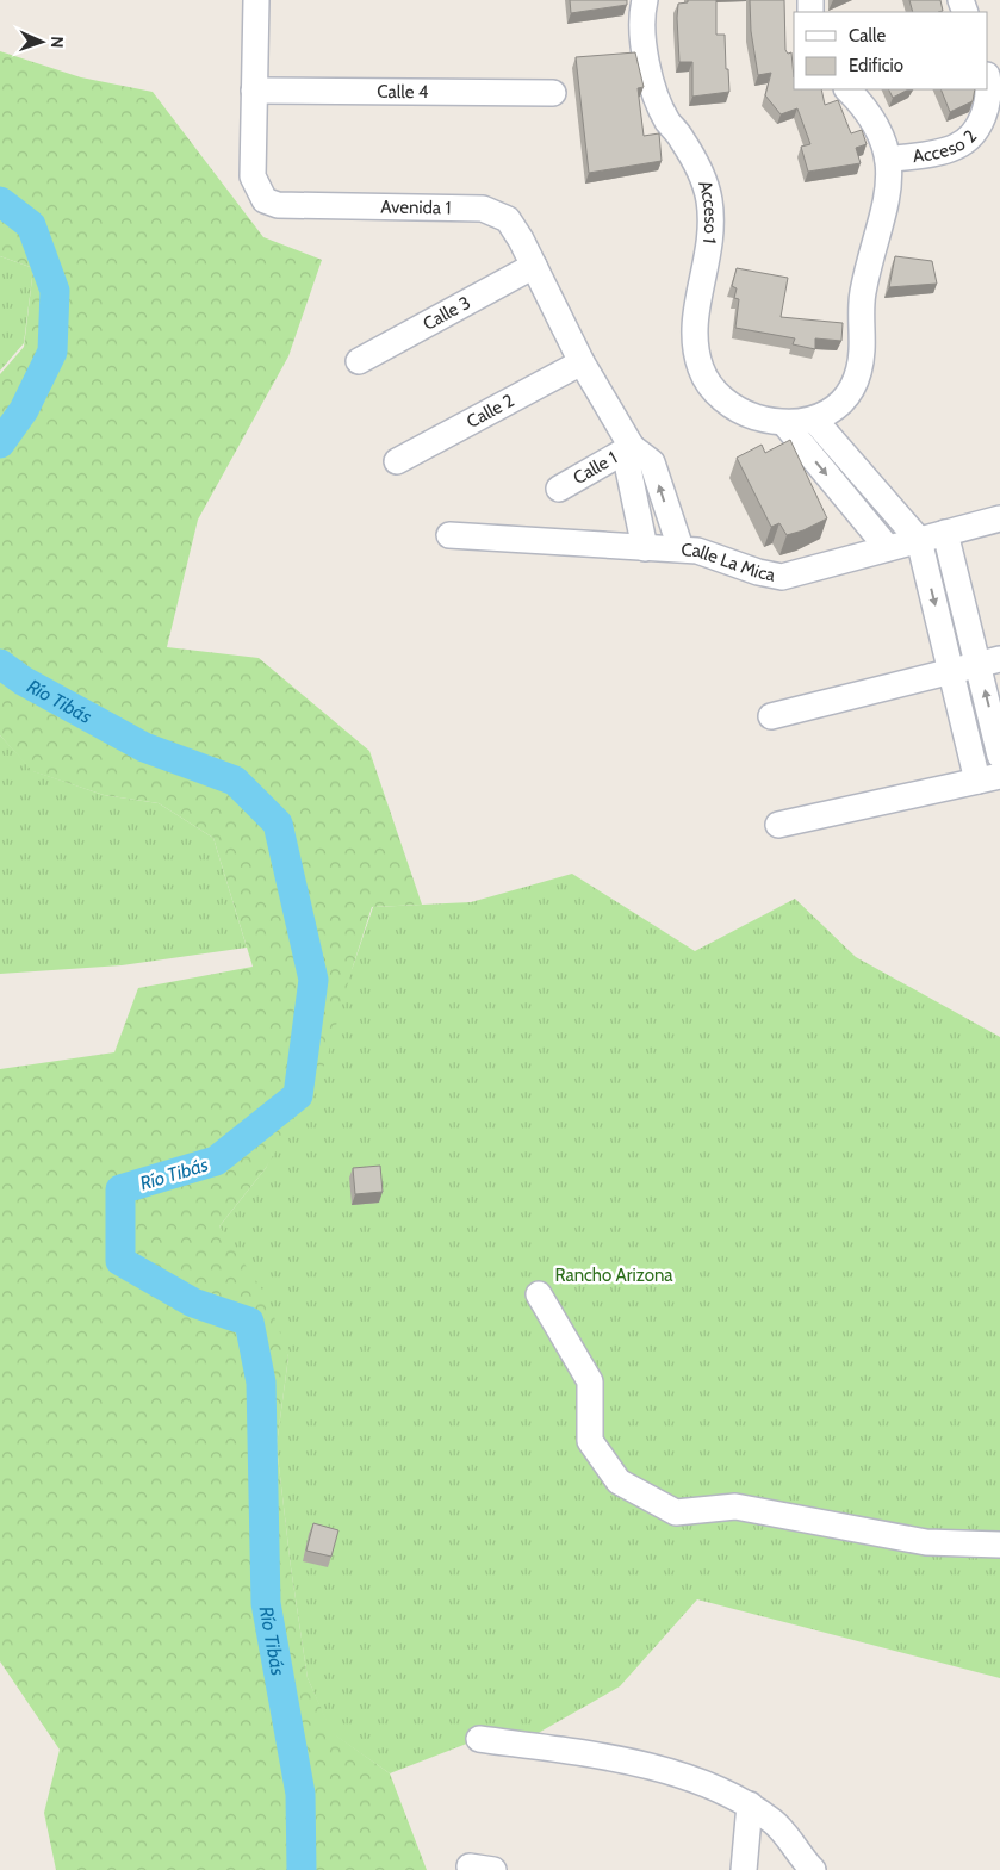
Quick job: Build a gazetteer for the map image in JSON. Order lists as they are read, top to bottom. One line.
{"streets":{"street":["Calle 4","Acceso 2","Avenida 1","Acceso 1","Calle 3","Calle 2","Calle 1","Calle La Mica"]},"crossings":[["Calle 4","Avenida 1"],["Acceso 2","Acceso 1"],["Avenida 1","Calle 3"],["Avenida 1","Calle 2"],["Avenida 1","Calle 1"],["Avenida 1","Calle La Mica"]],"water":["Río Tibás"],"parks":["Rancho Arizona"],"legend":["Calle","Edificio"],"north":"right"}
